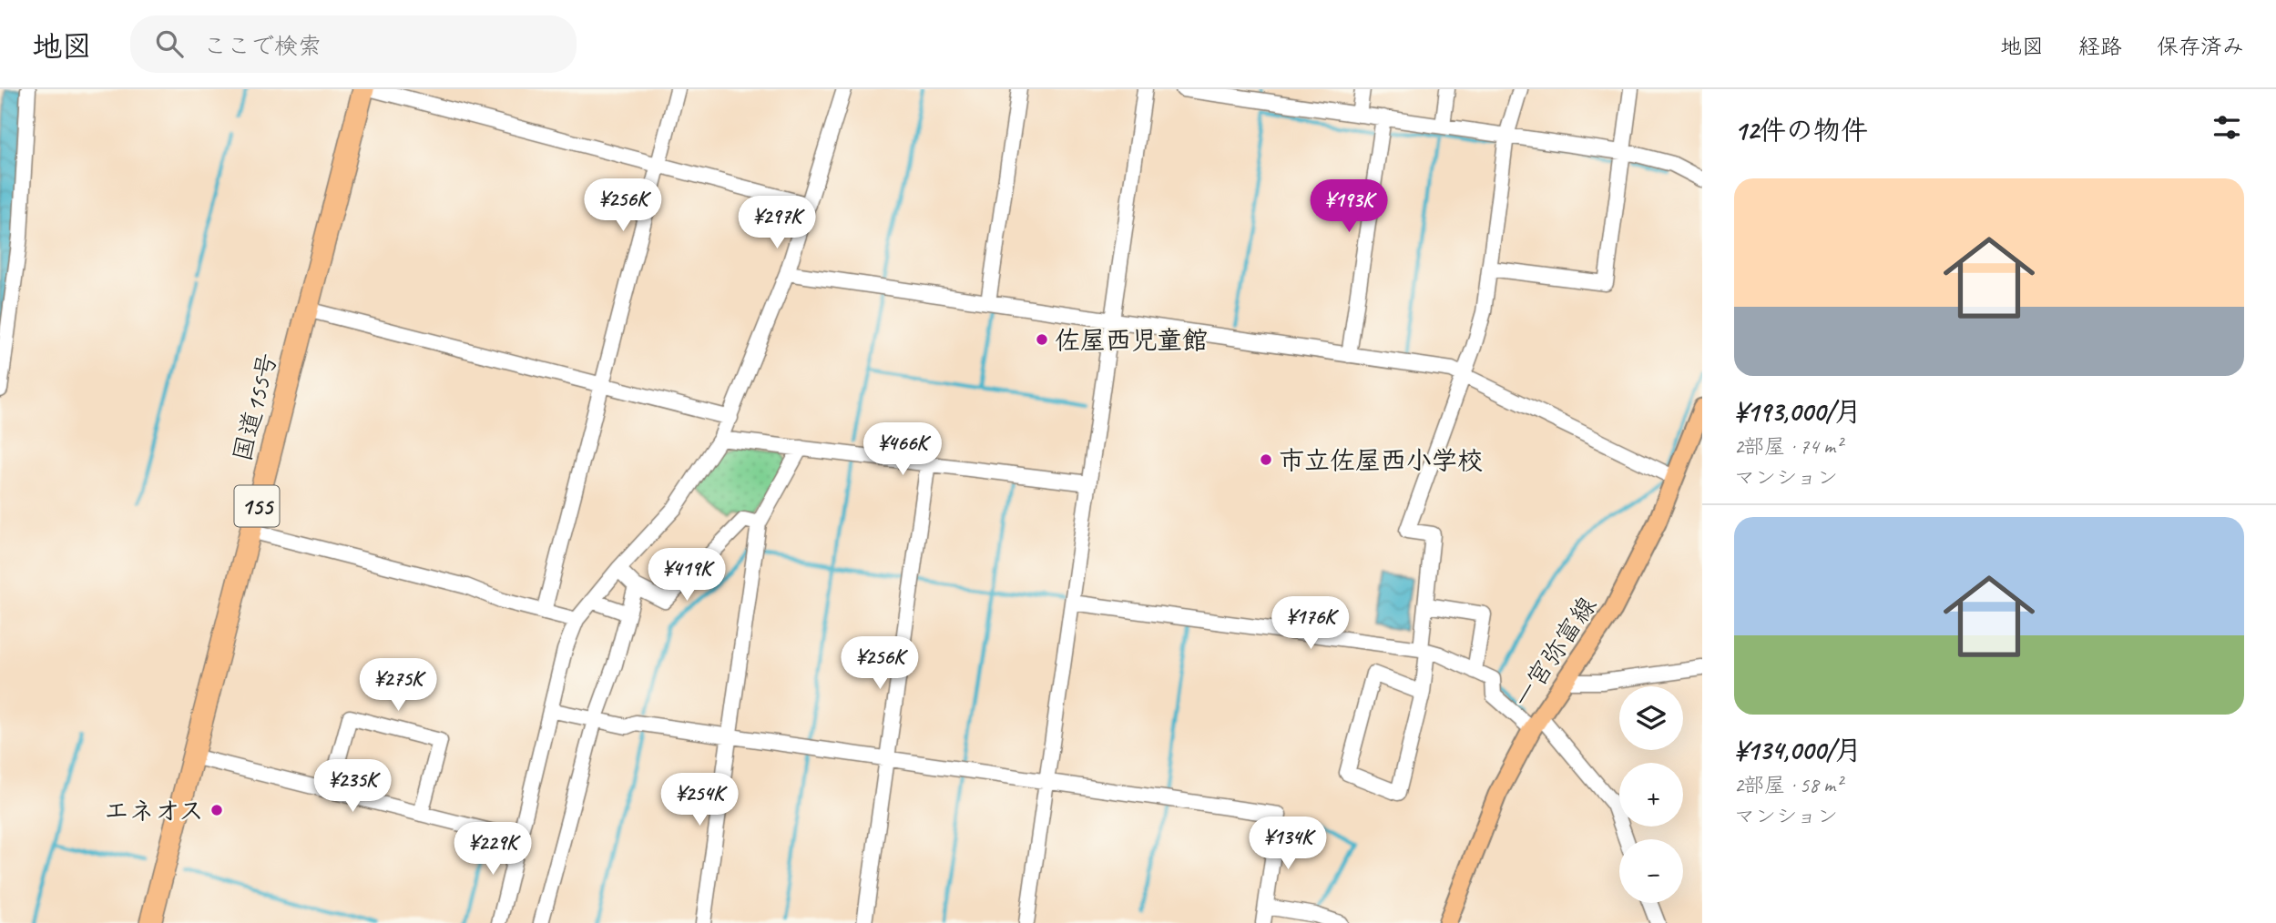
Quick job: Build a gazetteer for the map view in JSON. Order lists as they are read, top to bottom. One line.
{"streets":{"highway":["国道155号","155"],"main road":["一宮弥富線"]},"places":["佐屋西児童館","市立佐屋西小学校","エネオス"],"page":{"header":"地図","search":"ここで検索","nav":["地図","経路","保存済み"],"heading":"12件の物件","list":[{"name":"¥193,000/月","note":"2部屋 · 74 m² · マンション"},{"name":"¥134,000/月","note":"2部屋 · 58 m² · マンション"}],"price":["¥256K","¥193K","¥297K","¥466K","¥419K","¥176K","¥256K","¥275K","¥235K","¥254K","¥134K","¥229K"],"map_buttons":["+","−"]}}
